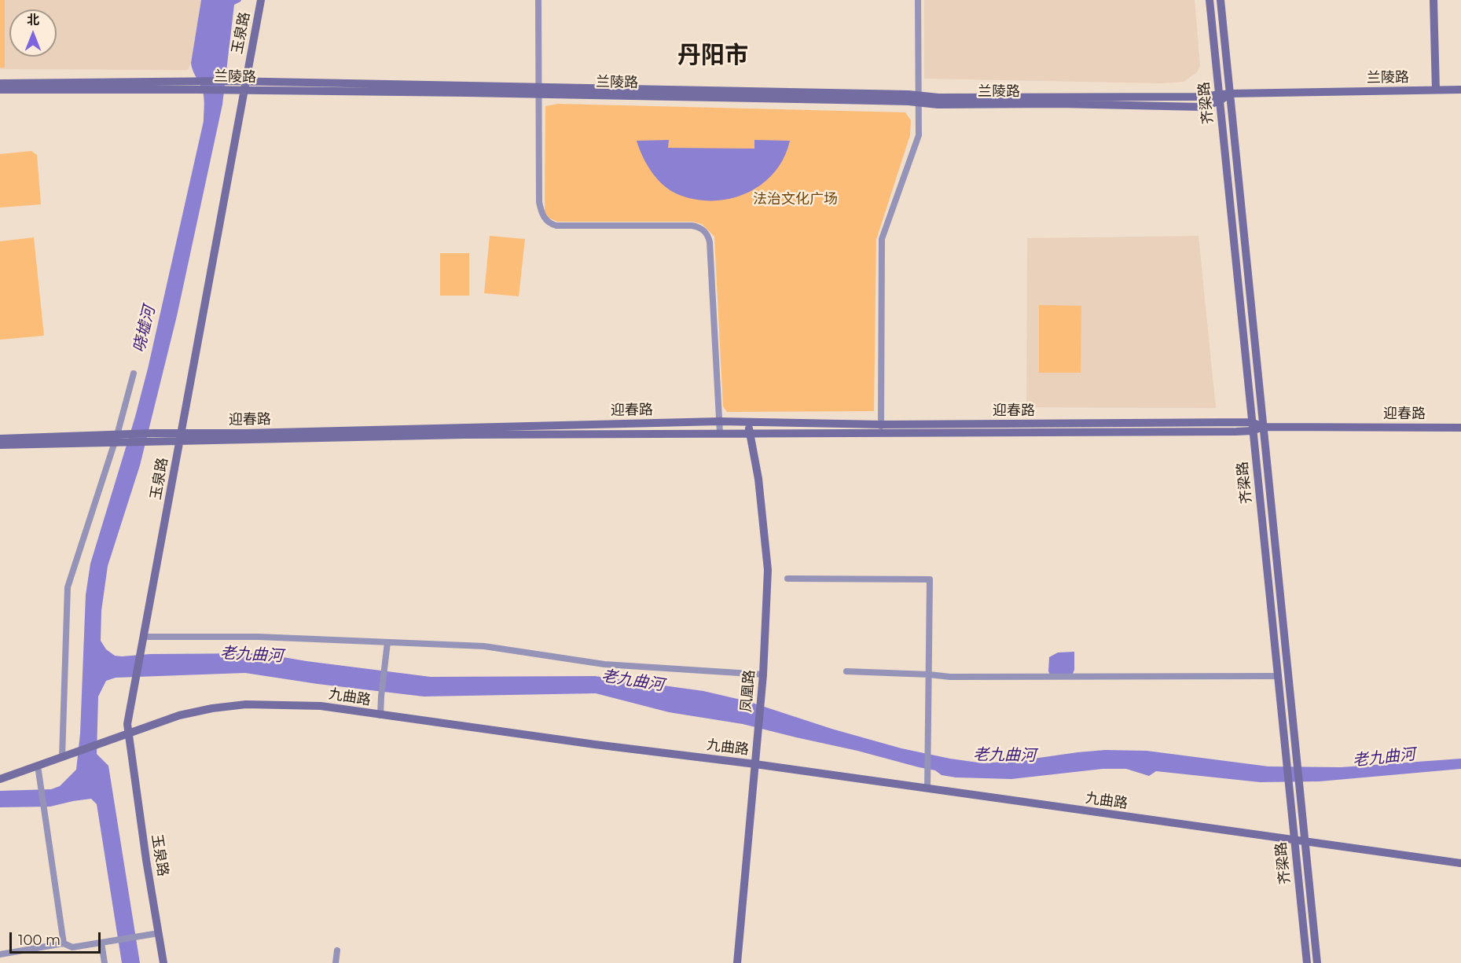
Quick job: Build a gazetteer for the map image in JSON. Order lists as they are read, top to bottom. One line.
{"streets":{"street":["玉泉路","兰陵路","齐梁路","迎春路","凤凰路","九曲路"]},"crossings":[["玉泉路","兰陵路"],["玉泉路","迎春路"],["玉泉路","九曲路"],["兰陵路","齐梁路"],["齐梁路","迎春路"],["齐梁路","九曲路"],["迎春路","凤凰路"],["凤凰路","九曲路"]],"districts":["丹阳市"],"water":["哓墟河","老九曲河"],"parks":["法治文化广场"],"scale_bar":"100 m","north":"top"}
